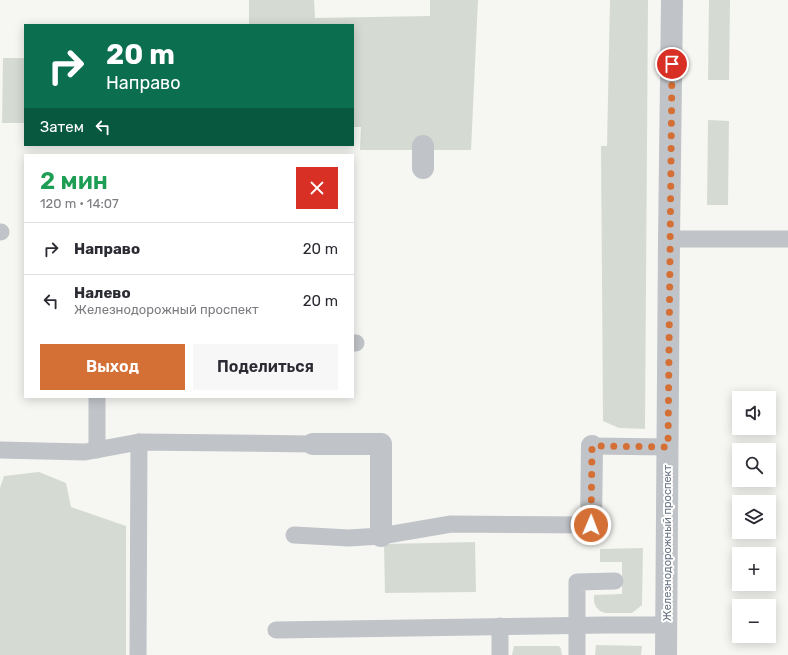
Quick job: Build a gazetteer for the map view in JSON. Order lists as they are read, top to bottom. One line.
{"streets":{"street":["Железнодорожный проспект"]},"page":{"turn":["20 m","Направо"],"then":"Затем","heading":["2 мин","120 m · 14:07"],"list":[{"name":"Направо","value":"20 m"},{"name":"Налево","note":"Железнодорожный проспект","value":"20 m"}],"buttons":["Выход","Поделиться"],"map_buttons":["+","−"]}}
